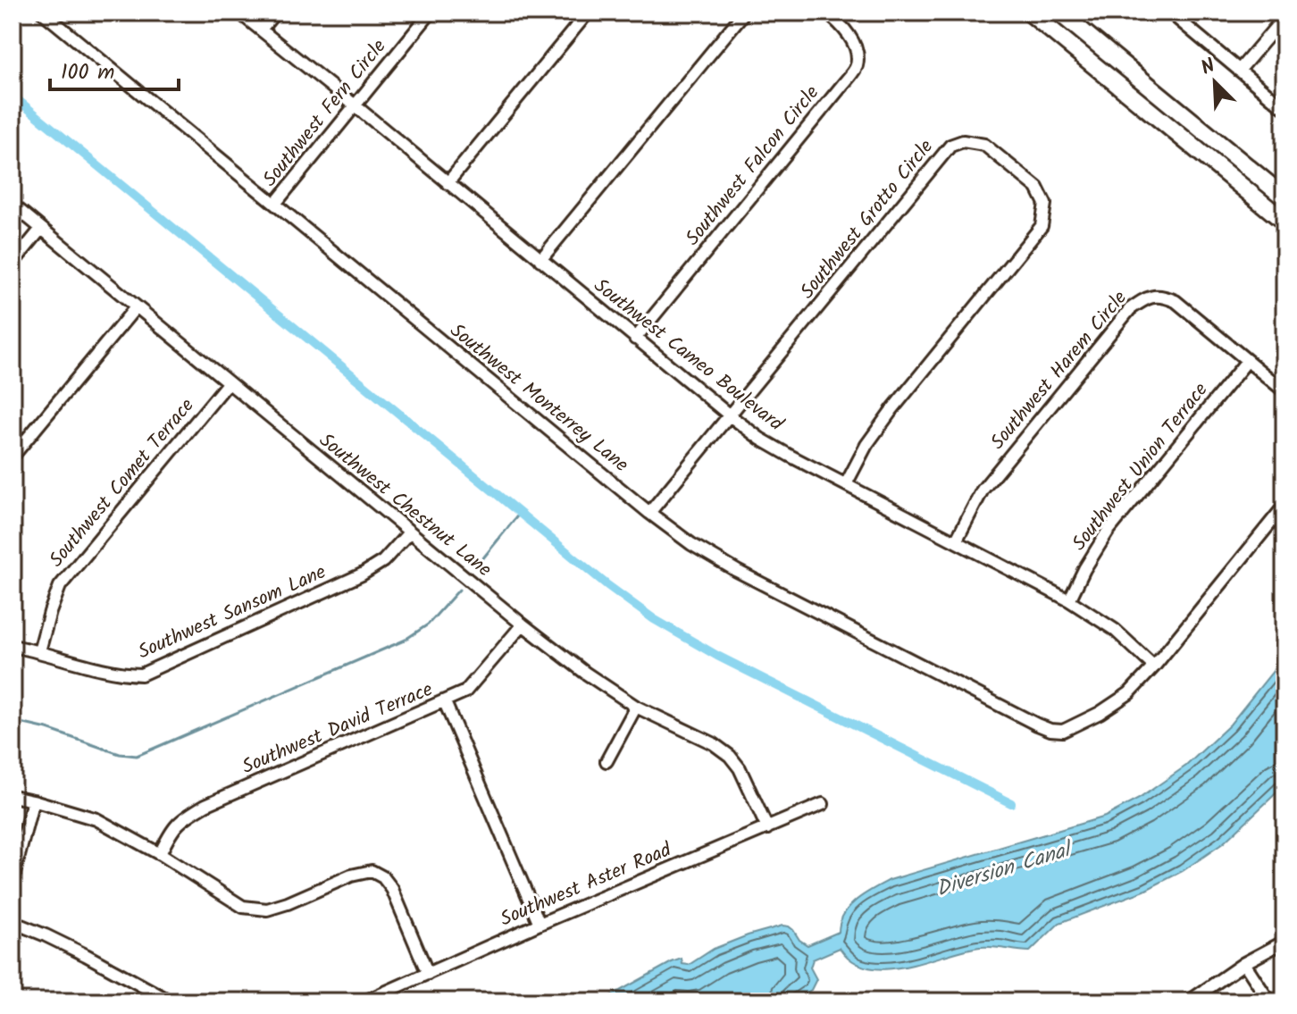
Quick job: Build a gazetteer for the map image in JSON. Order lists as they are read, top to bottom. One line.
{"streets":{"street":["Southwest Fern Circle","Southwest Falcon Circle","Southwest Grotto Circle","Southwest Cameo Boulevard","Southwest Harem Circle","Southwest Monterrey Lane","Southwest Union Terrace","Southwest Comet Terrace","Southwest Chestnut Lane","Southwest Sansom Lane","Southwest David Terrace","Southwest Aster Road"]},"crossings":[["Southwest Fern Circle","Southwest Cameo Boulevard"],["Southwest Fern Circle","Southwest Monterrey Lane"],["Southwest Falcon Circle","Southwest Cameo Boulevard"],["Southwest Grotto Circle","Southwest Cameo Boulevard"],["Southwest Grotto Circle","Southwest Monterrey Lane"],["Southwest Cameo Boulevard","Southwest Harem Circle"],["Southwest Cameo Boulevard","Southwest Monterrey Lane"],["Southwest Cameo Boulevard","Southwest Union Terrace"],["Southwest Harem Circle","Southwest Union Terrace"],["Southwest Comet Terrace","Southwest Chestnut Lane"],["Southwest Comet Terrace","Southwest Sansom Lane"],["Southwest Chestnut Lane","Southwest Sansom Lane"],["Southwest Chestnut Lane","Southwest David Terrace"],["Southwest Chestnut Lane","Southwest Aster Road"]],"water":["Diversion Canal"],"scale_bar":"100 m","north":"top left"}
